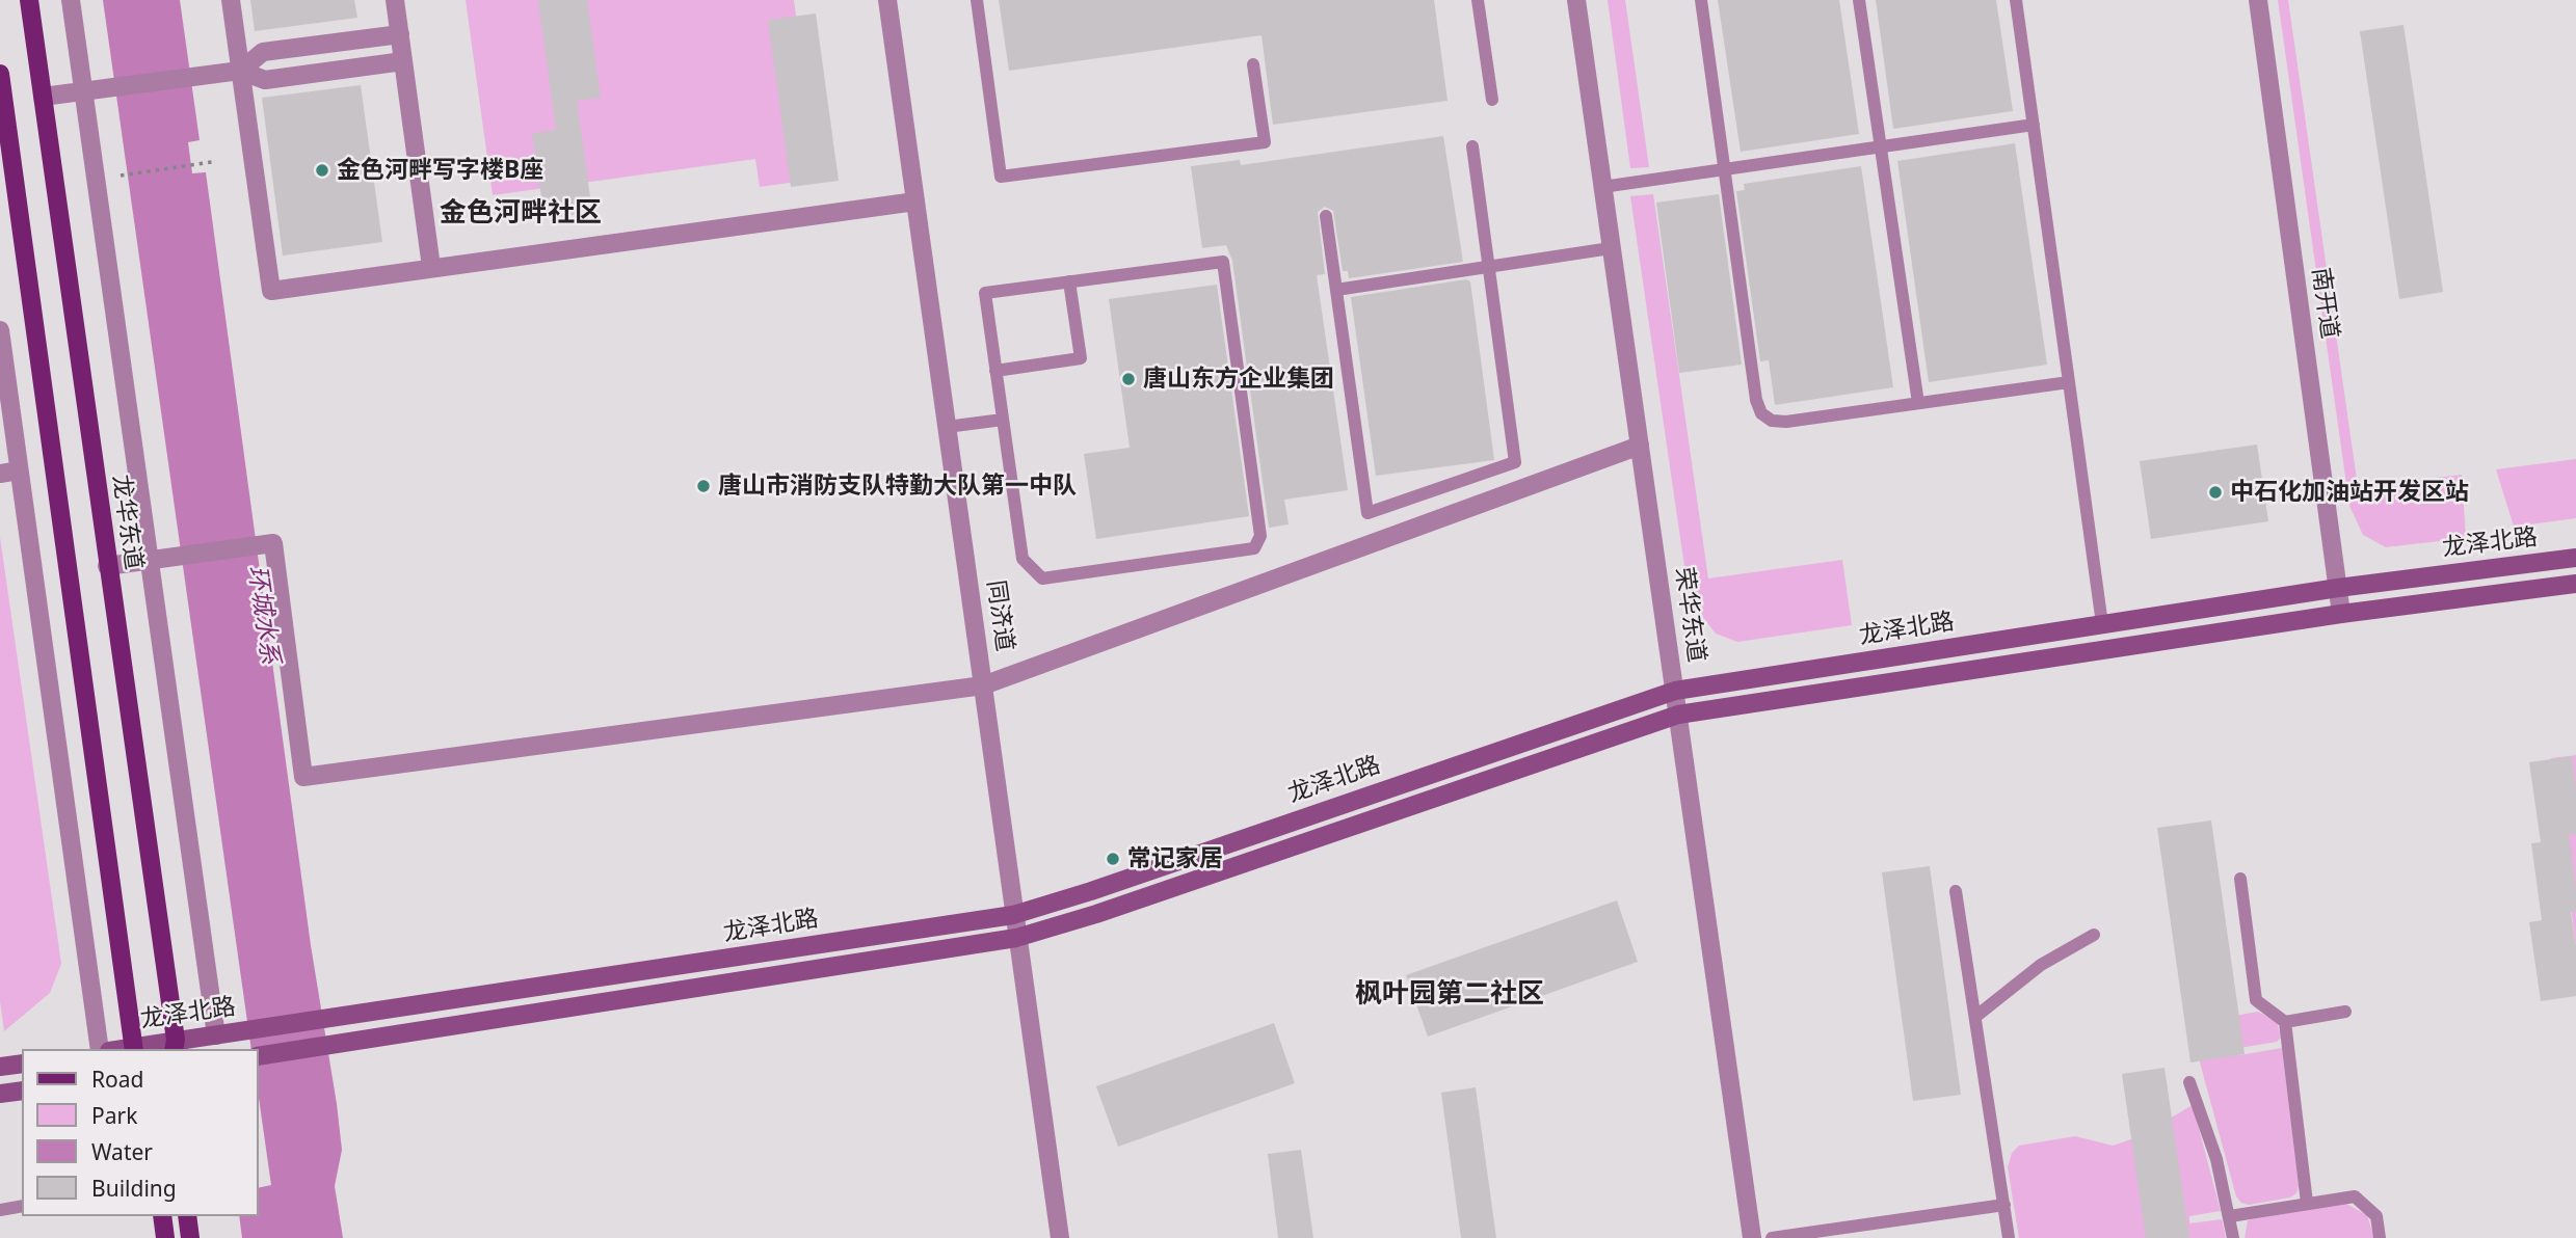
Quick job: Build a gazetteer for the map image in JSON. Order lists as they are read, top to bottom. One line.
{"streets":{"main road":["龙华东道","龙泽北路"],"street":["南开道","荣华东道","同济道"]},"crossings":[["南开道","龙泽北路"],["龙华东道","龙泽北路"],["龙泽北路","荣华东道"],["龙泽北路","同济道"]],"districts":["金色河畔社区","枫叶园第二社区"],"water":["环城水系"],"places":["金色河畔写字楼B座","唐山东方企业集团","唐山市消防支队特勤大队第一中队","中石化加油站开发区站","常记家居"],"legend":["Road","Park","Water","Building"]}
